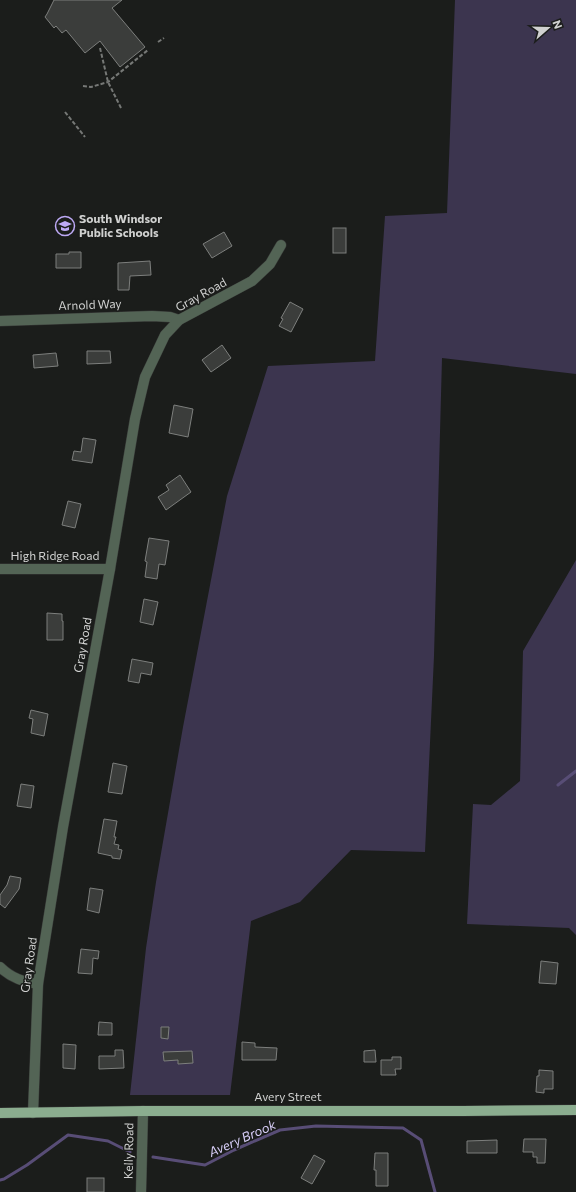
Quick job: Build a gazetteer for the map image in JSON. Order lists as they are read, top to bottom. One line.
{"streets":{"main road":["Avery Street"],"street":["Gray Road","Arnold Way","High Ridge Road","Kelly Road"]},"crossings":[["Gray Road","Arnold Way"],["Gray Road","High Ridge Road"],["Gray Road","Avery Street"],["Avery Street","Kelly Road"]],"water":["Avery Brook"],"places":{"school or university":["South Windsor Public Schools"]},"north":"right"}
